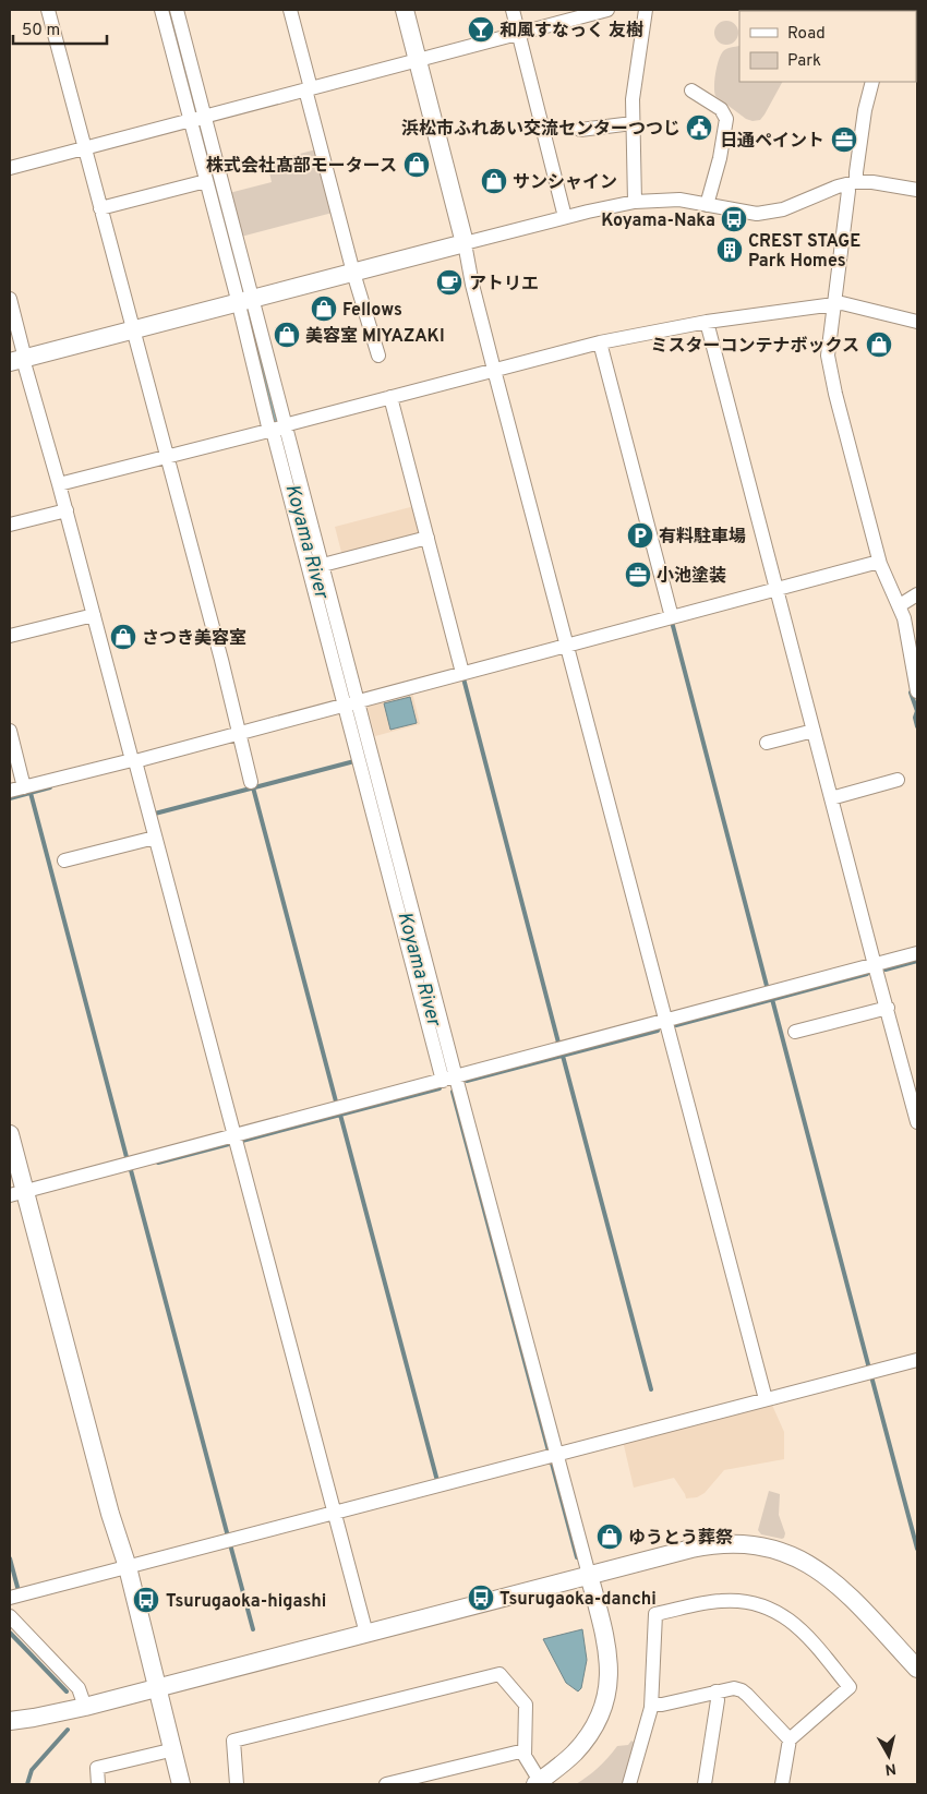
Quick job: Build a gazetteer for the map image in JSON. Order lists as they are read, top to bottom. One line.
{"water":["Koyama River"],"places":{"bar":["和風すなっく 友樹"],"public building":["浜松市ふれあい交流センターつつじ"],"office":["日通ペイント","小池塗装"],"shop":["株式会社髙部モータース","サンシャイン","Fellows","美容室 MIYAZAKI","ミスターコンテナボックス","さつき美容室","ゆうとう葬祭"],"bus stop":["Koyama-Naka","Tsurugaoka-danchi","Tsurugaoka-higashi"],"building":["CREST STAGE Park Homes"],"cafe":["アトリエ"],"parking":["有料駐車場"]},"legend":["Road","Park"],"scale_bar":"50 m","north":"bottom"}
